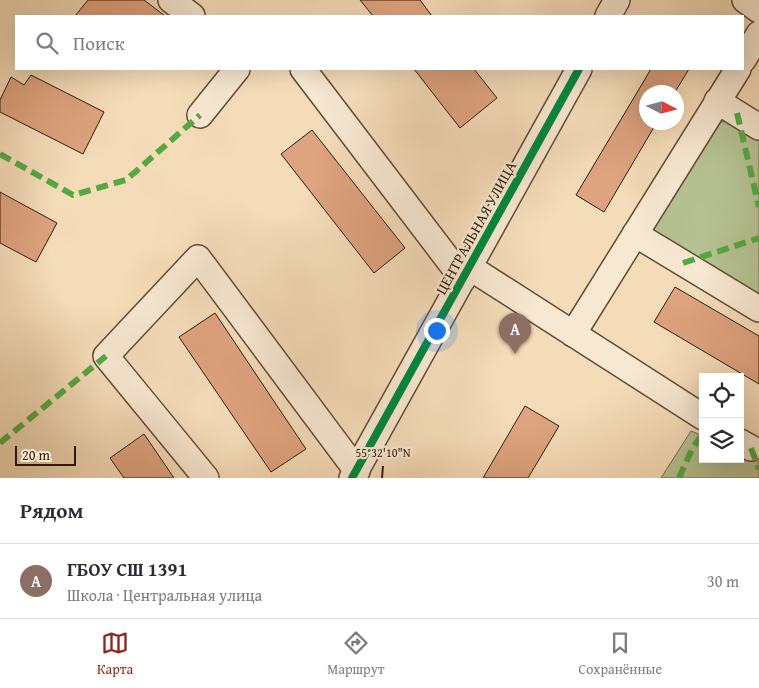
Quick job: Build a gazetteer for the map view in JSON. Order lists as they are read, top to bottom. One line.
{"streets":{"street":["ЦЕНТРАЛЬНАЯ УЛИЦА"]},"scale_bar":"20 m","north":"right","page":{"search":"Поиск","pins":"A","scale":"20 m","heading":"Рядом","list":[{"mark":"A","name":"ГБОУ СШ 1391","note":"Школа · Центральная улица","value":"30 m"}],"nav":["Карта","Маршрут","Сохранённые"]},"coordinates":["55°32'10\"N"]}
